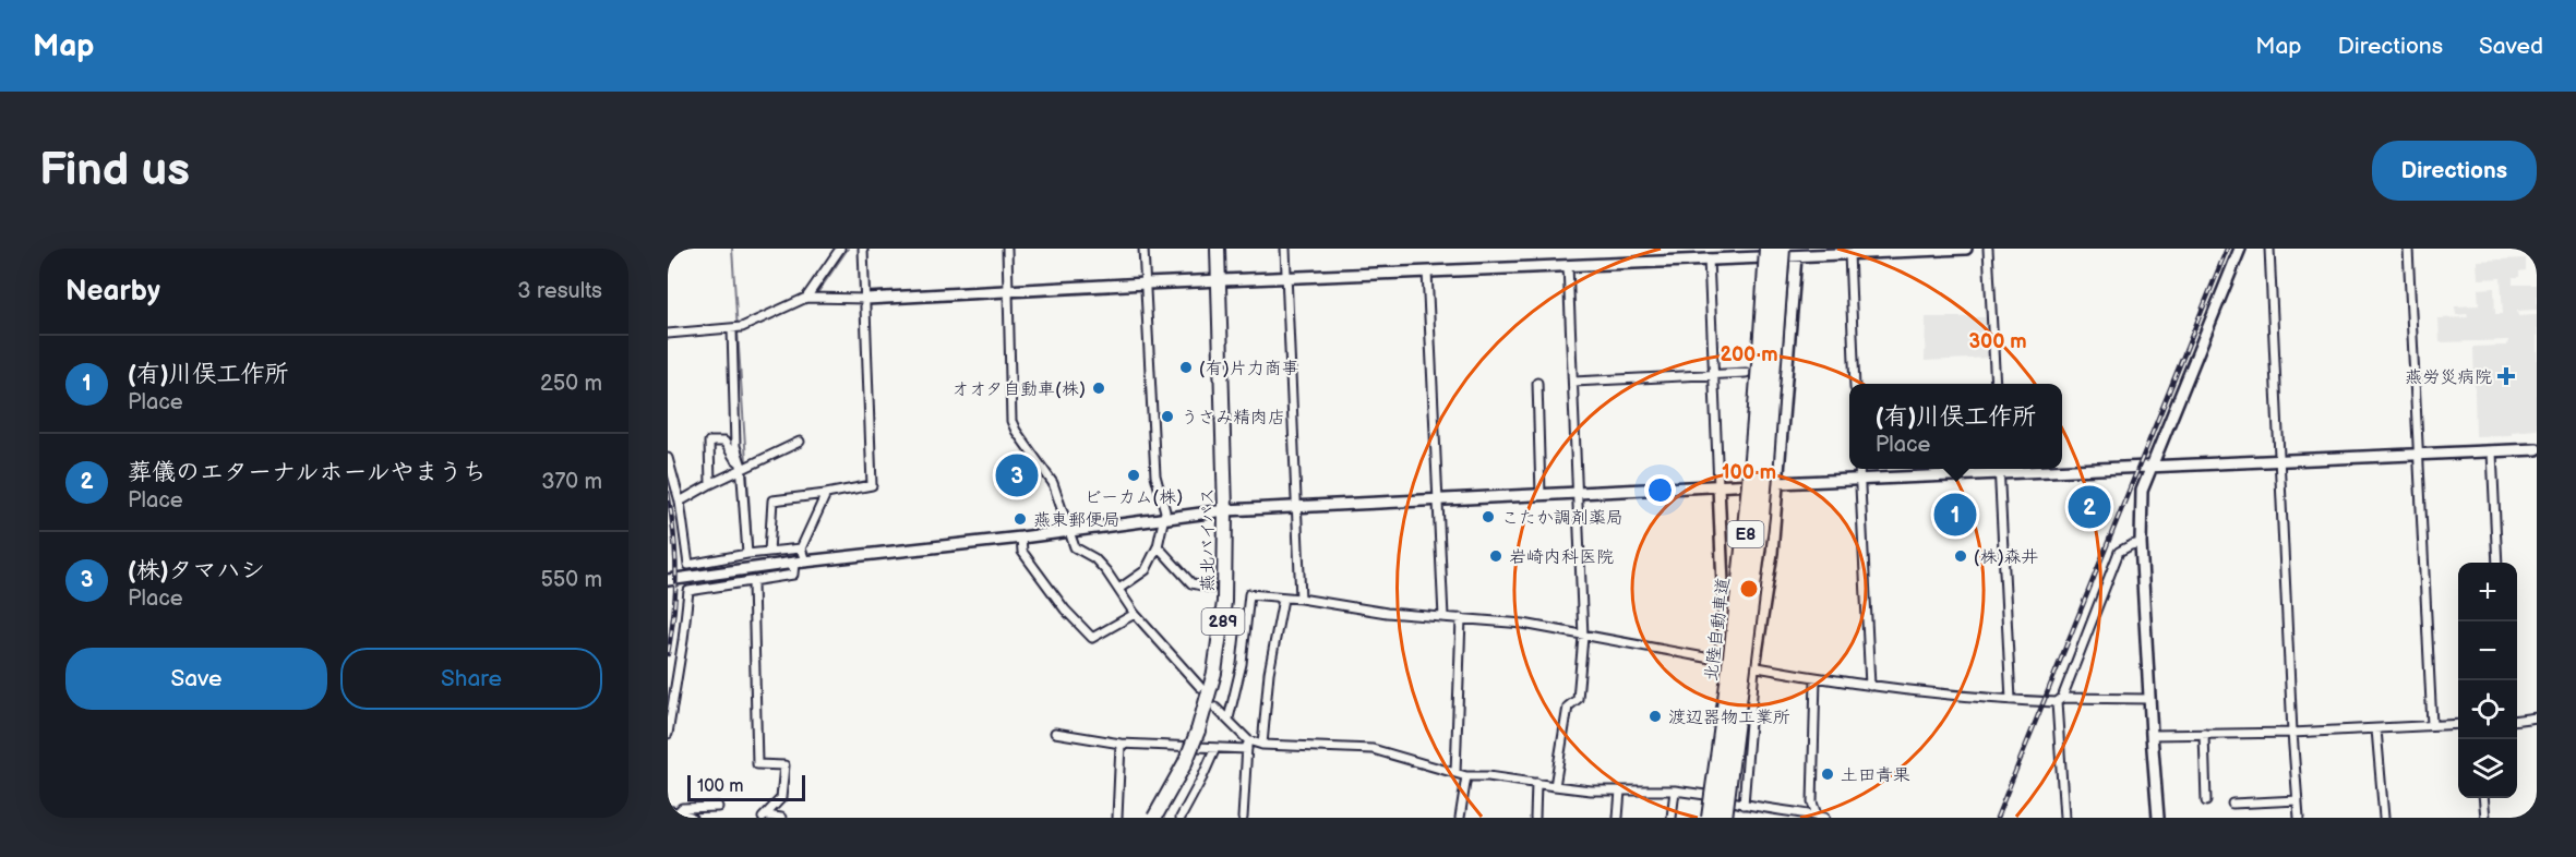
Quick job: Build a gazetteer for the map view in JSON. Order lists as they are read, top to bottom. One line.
{"streets":{"highway":["E8","燕北バイパス","289","北陸自動車道"]},"places":{"other":["(有)片力商事","オオタ自動車(株)","うさみ精肉店","ビーカム(株)","こたか調剤薬局","燕東郵便局","岩崎内科医院","(株)森井","渡辺器物工業所","土田青果"],"health":["燕労災病院"]},"scale_bar":"100 m","page":{"header":"Map","nav":["Map","Directions","Saved"],"buttons":["Directions",["Save","Share"]],"title":"Find us","heading":["Nearby","3 results"],"list":[{"mark":"1","name":"(有)川俣工作所","note":"Place","value":"250 m"},{"mark":"2","name":"葬儀のエターナルホールやまうち","note":"Place","value":"370 m"},{"mark":"3","name":"(株)タマハシ","note":"Place","value":"550 m"}],"popup":["(有)川俣工作所","Place"],"pins":["3","2","1"],"map_buttons":["+","−"],"scale":"100 m"},"rings":["300 m","200 m","100 m"]}
